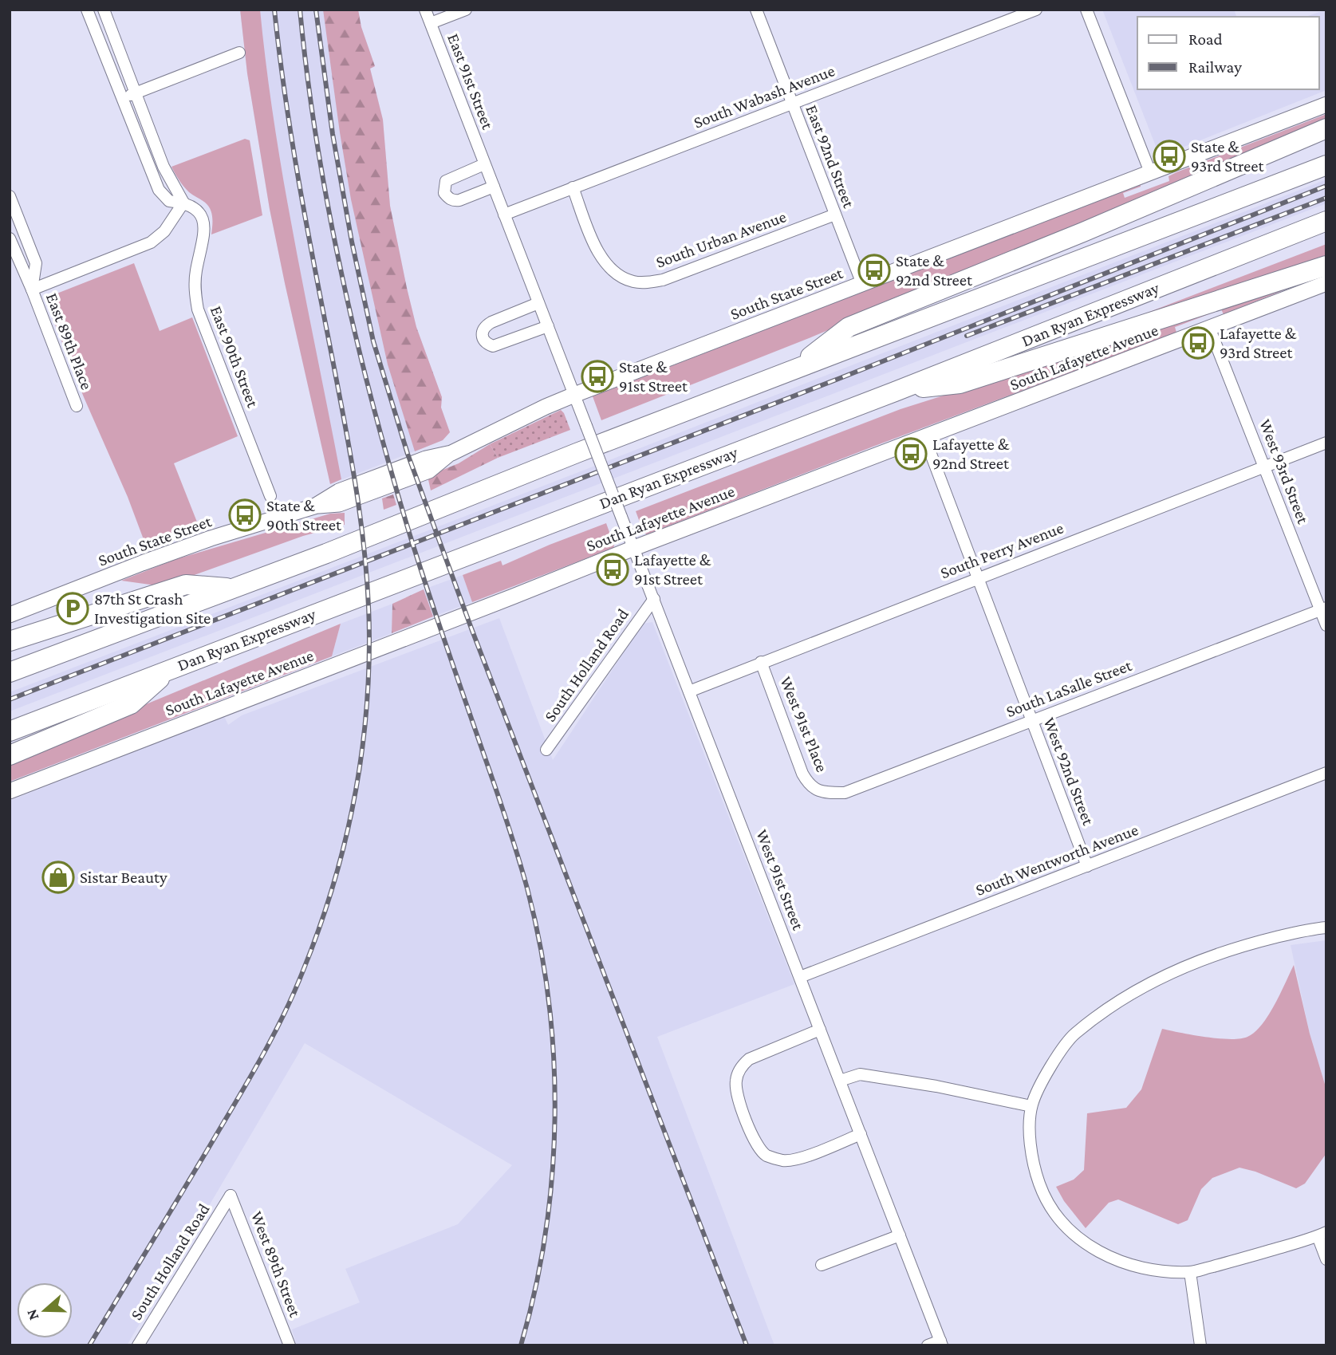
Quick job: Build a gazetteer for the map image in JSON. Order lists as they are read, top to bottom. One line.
{"streets":{"highway":["Dan Ryan Expressway"],"main road":["South State Street","South Lafayette Avenue"],"street":["East 91st Street","South Wabash Avenue","East 92nd Street","South Urban Avenue","East 89th Place","East 90th Street","West 93rd Street","South Perry Avenue","South Holland Road","South LaSalle Street","West 91st Place","West 92nd Street","South Wentworth Avenue","West 91st Street","West 89th Street"]},"crossings":[["East 91st Street","South Wabash Avenue"],["East 91st Street","South State Street"],["East 91st Street","West 91st Street"],["South Wabash Avenue","East 92nd Street"],["South Wabash Avenue","South Urban Avenue"],["East 92nd Street","South Urban Avenue"],["East 92nd Street","South State Street"],["South Lafayette Avenue","West 93rd Street"],["South Lafayette Avenue","West 92nd Street"],["South Lafayette Avenue","West 91st Street"],["West 93rd Street","South Perry Avenue"],["West 93rd Street","South LaSalle Street"],["South Perry Avenue","West 91st Place"],["South Perry Avenue","West 92nd Street"],["South Perry Avenue","West 91st Street"],["South Holland Road","West 91st Street"],["South Holland Road","West 89th Street"],["South LaSalle Street","West 91st Place"],["South LaSalle Street","West 92nd Street"],["West 92nd Street","South Wentworth Avenue"],["South Wentworth Avenue","West 91st Street"]],"places":{"bus stop":["State & 93rd Street","State & 92nd Street","Lafayette & 93rd Street","State & 91st Street","Lafayette & 92nd Street","State & 90th Street","Lafayette & 91st Street"],"parking":["87th St Crash Investigation Site"],"shop":["Sistar Beauty"]},"legend":["Road","Railway"],"north":"left"}
